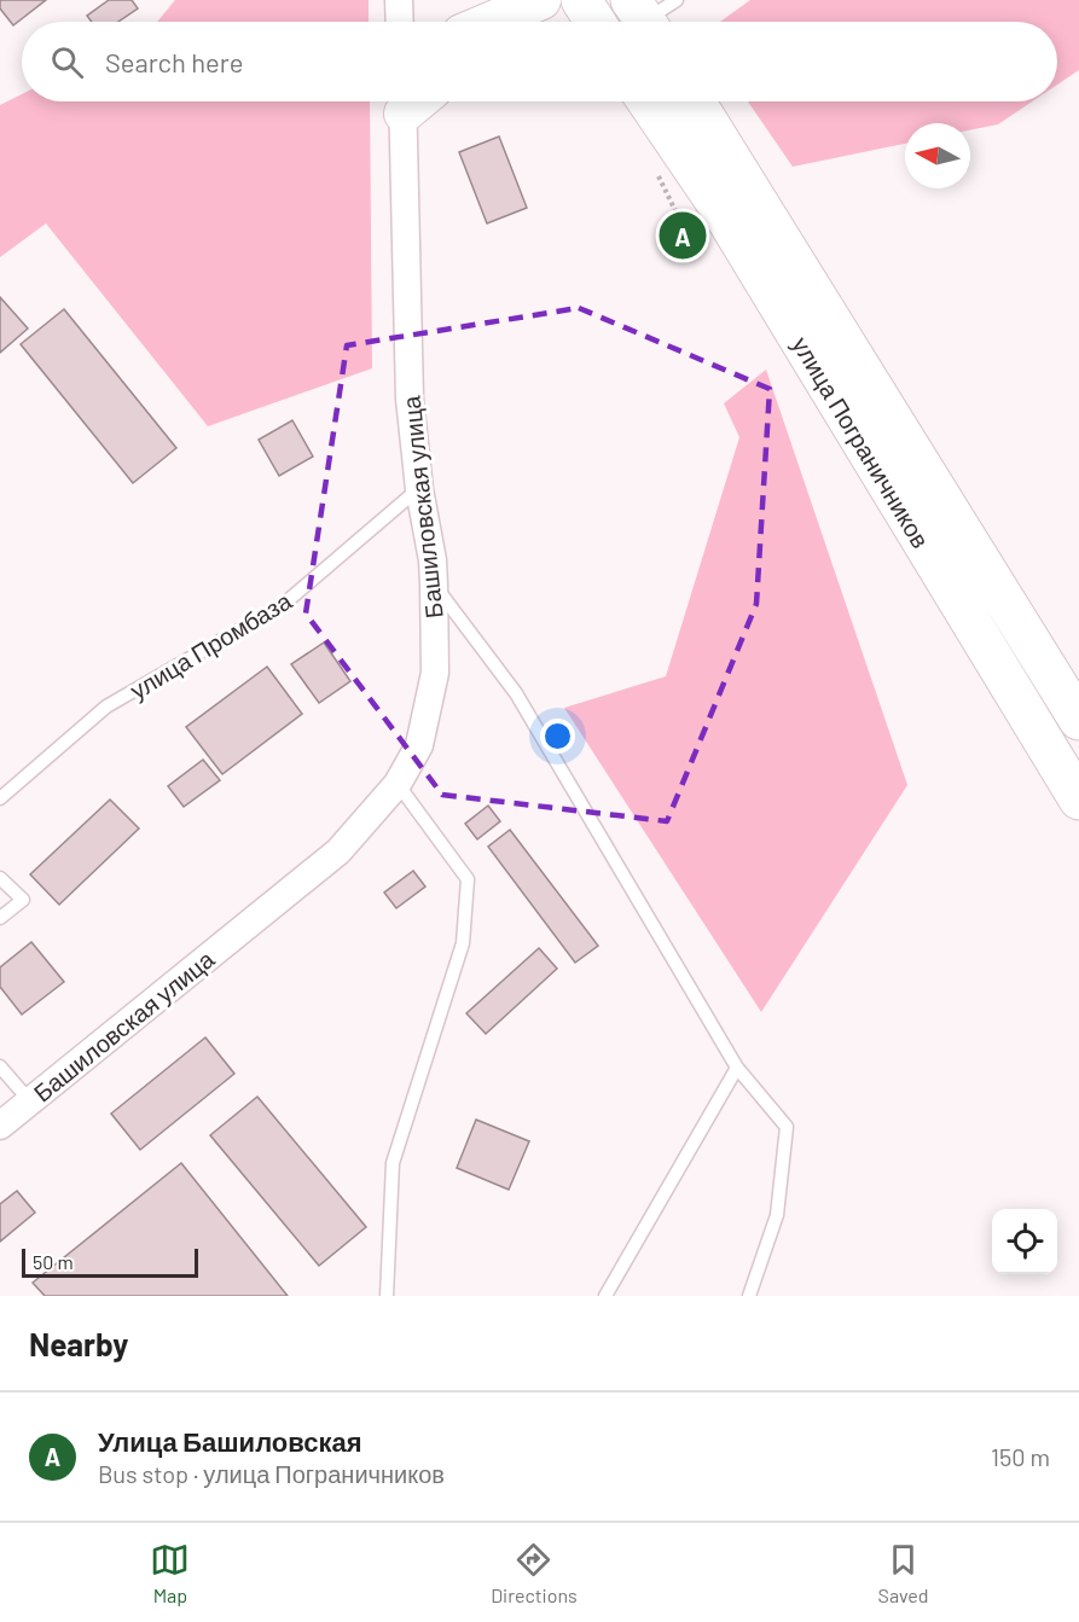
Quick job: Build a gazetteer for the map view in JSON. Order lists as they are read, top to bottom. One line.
{"streets":{"main road":["улица Пограничников"],"street":["Башиловская улица"],"lane":["улица Промбаза"]},"crossings":[["Башиловская улица","улица Промбаза"]],"scale_bar":"50 m","north":"left","page":{"search":"Search here","pins":"A","scale":"50 m","heading":"Nearby","list":[{"mark":"A","name":"Улица Башиловская","note":"Bus stop · улица Пограничников","value":"150 m"}],"nav":["Map","Directions","Saved"]}}
